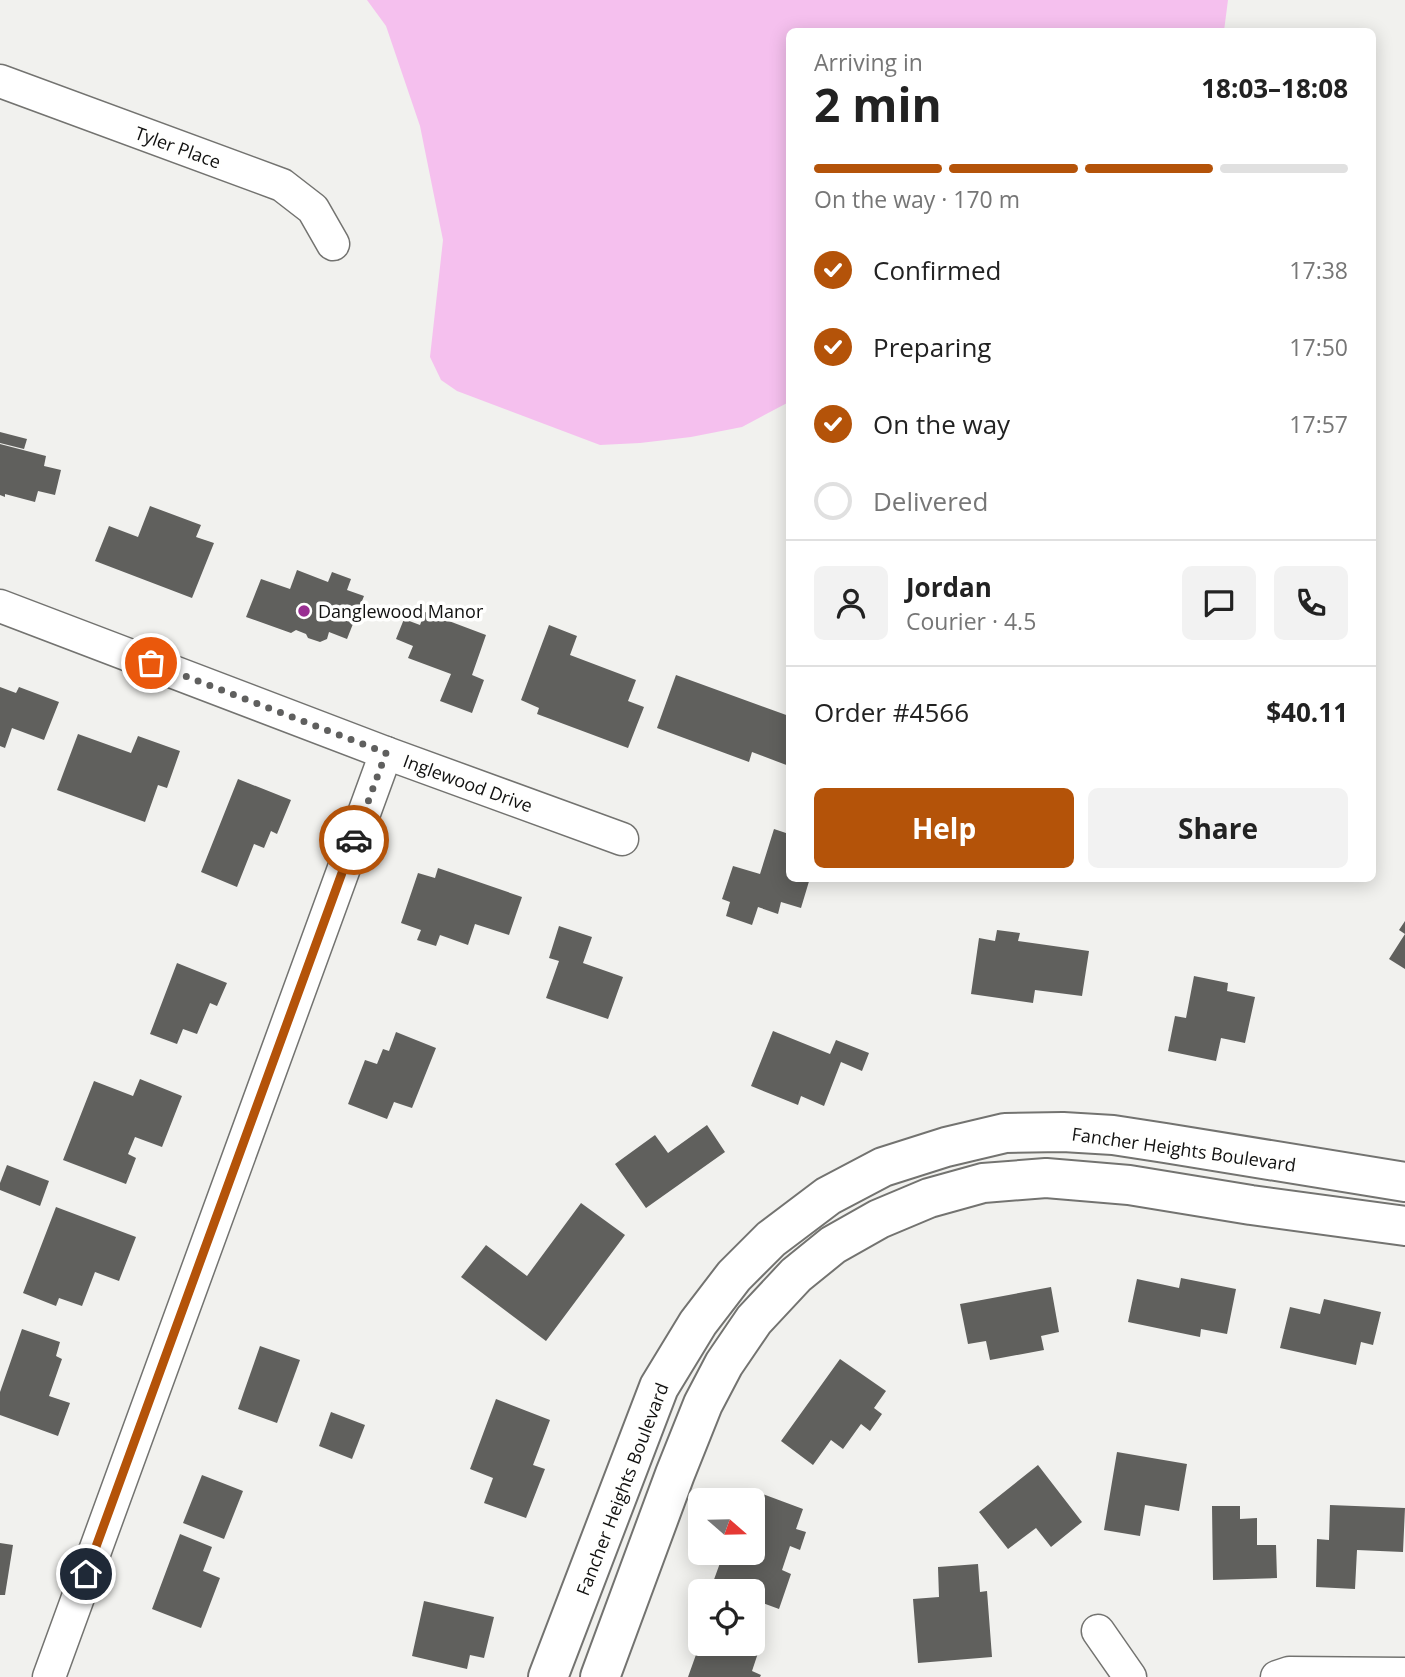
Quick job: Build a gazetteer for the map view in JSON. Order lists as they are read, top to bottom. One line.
{"streets":{"street":["Tyler Place","Inglewood Drive","Fancher Heights Boulevard"]},"places":["Danglewood Manor"],"north":"right","page":{"heading":["2 min","Arriving in","18:03–18:08"],"panel":["Jordan","Courier · 4.5","Order #4566","$40.11"],"bar":"On the way · 170 m","list":[["Confirmed","17:38"],["Preparing","17:50"],["On the way","17:57"],"Delivered"],"buttons":["Help","Share"]}}
